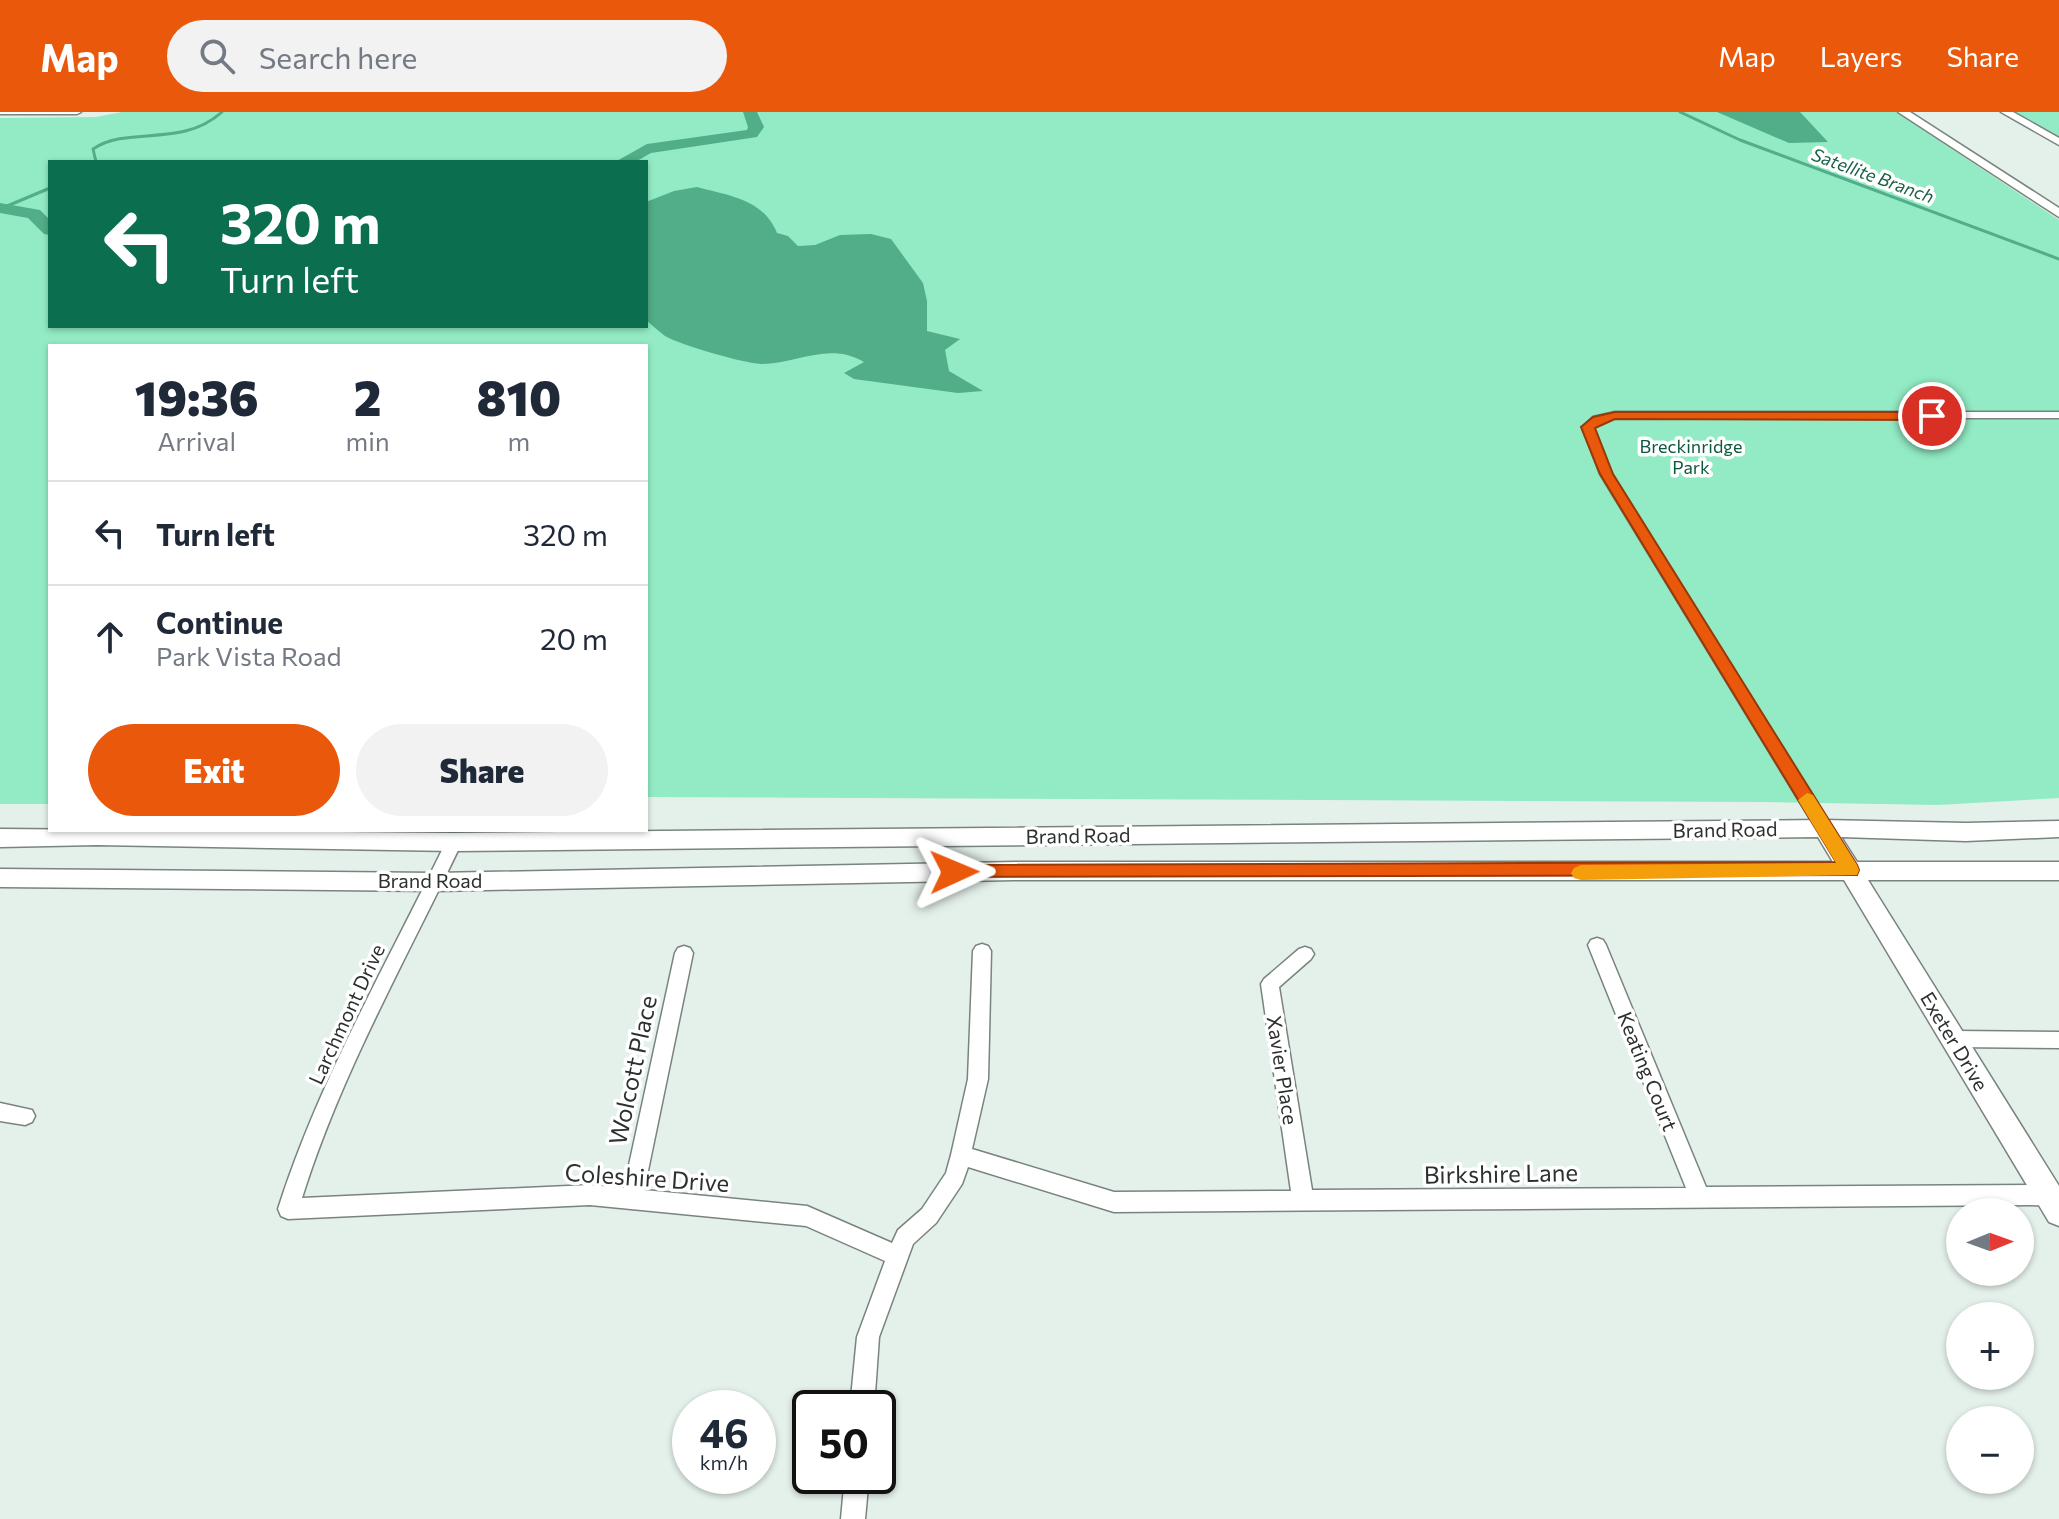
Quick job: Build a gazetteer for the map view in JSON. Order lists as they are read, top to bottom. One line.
{"streets":{"main road":["Brand Road","Exeter Drive"],"street":["Larchmont Drive","Wolcott Place","Xavier Place","Keating Court","Birkshire Lane","Coleshire Drive"]},"crossings":[["Brand Road","Larchmont Drive"],["Brand Road","Exeter Drive"],["Larchmont Drive","Coleshire Drive"],["Exeter Drive","Birkshire Lane"],["Wolcott Place","Coleshire Drive"],["Xavier Place","Birkshire Lane"],["Keating Court","Birkshire Lane"]],"water":["Satellite Branch"],"parks":["Breckinridge Park"],"north":"right","page":{"header":"Map","search":"Search here","nav":["Map","Layers","Share"],"turn":["320 m","Turn left"],"eta":["19:36","Arrival","2","min","810","m"],"list":[{"name":"Turn left","value":"320 m"},{"name":"Continue","note":"Park Vista Road","value":"20 m"}],"buttons":["Exit","Share"],"map_buttons":["+","−"],"speed":"46 km/h","limit":"50"}}
